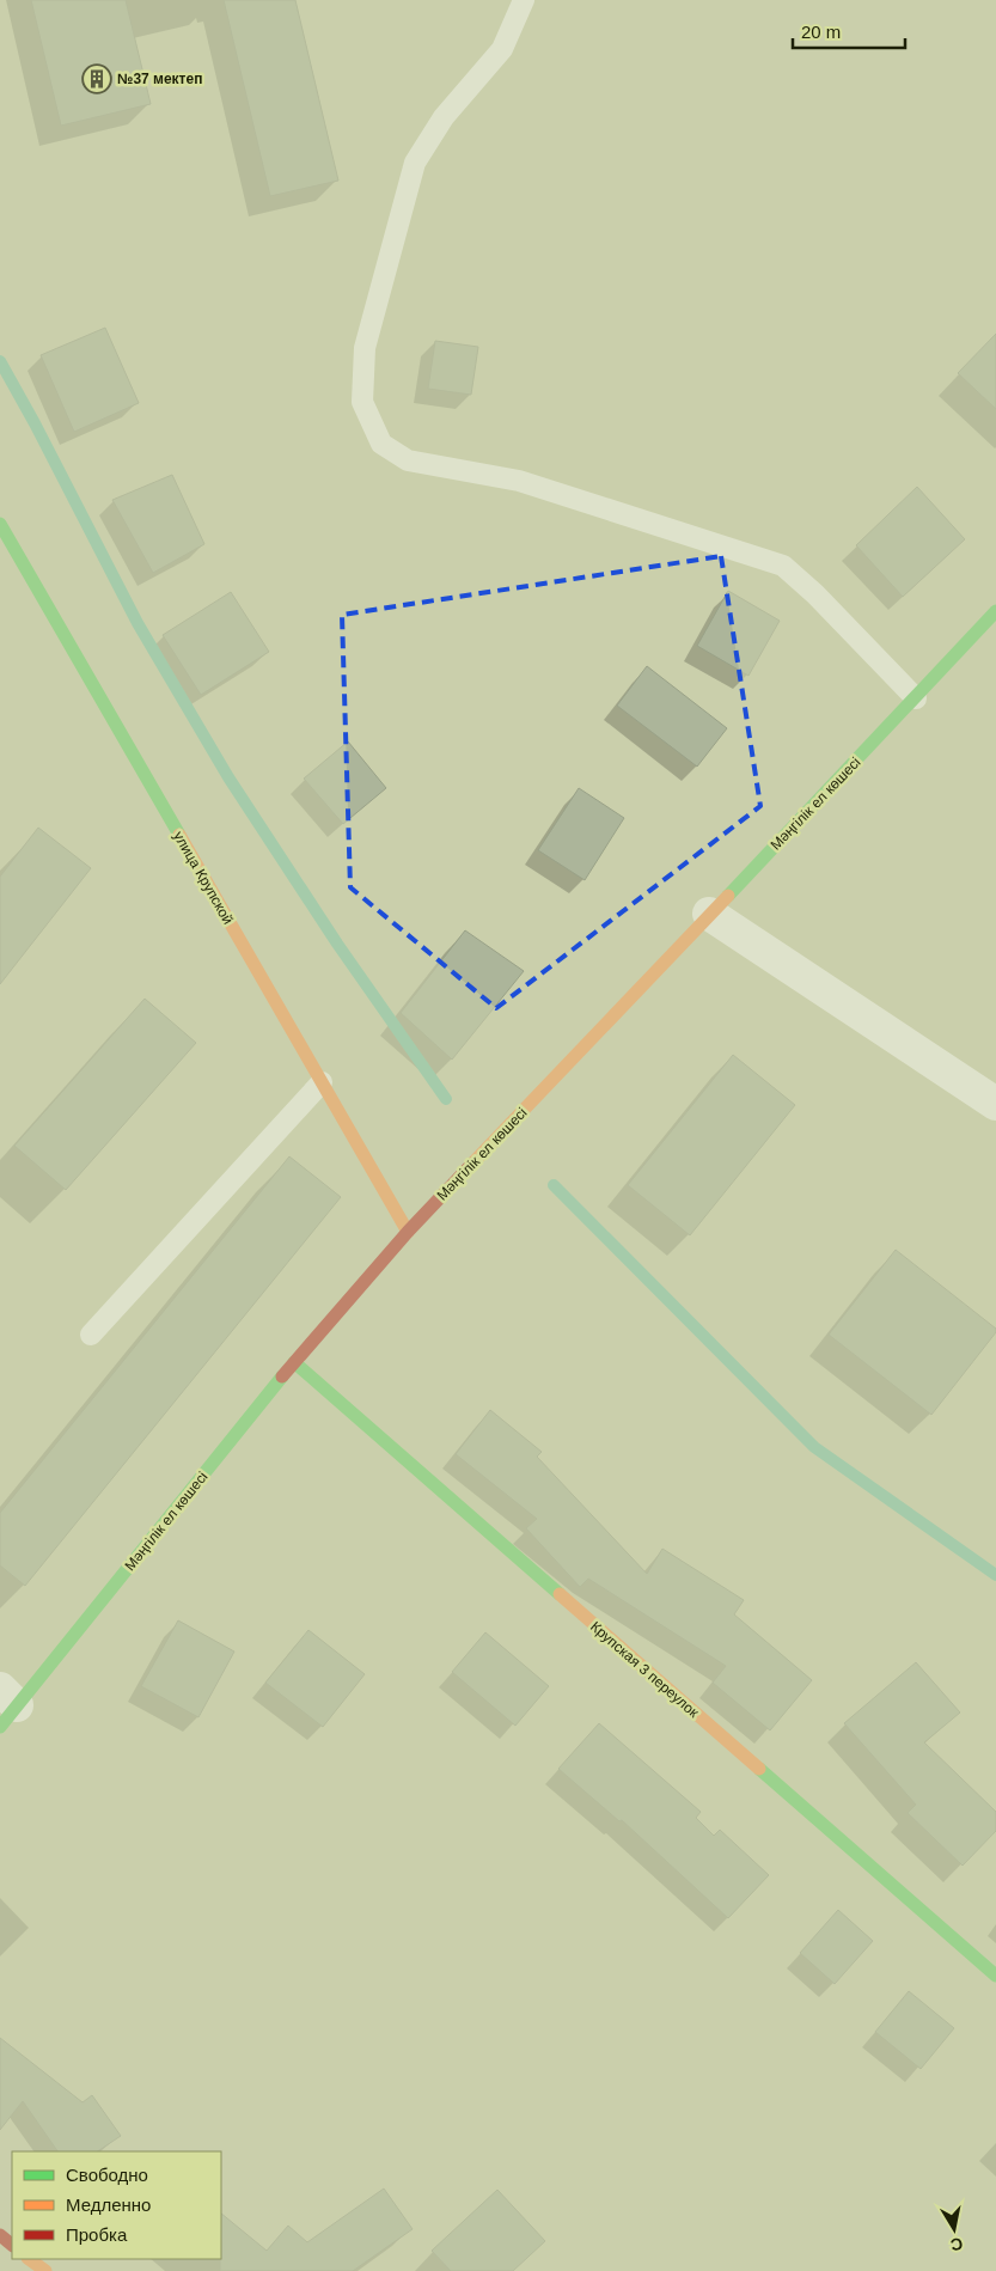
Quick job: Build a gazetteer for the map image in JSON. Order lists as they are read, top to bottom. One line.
{"streets":{"street":["Мәңгілік ел көшесі","улица Крупской","Крупская 3 переулок"]},"crossings":[["Мәңгілік ел көшесі","улица Крупской"],["Мәңгілік ел көшесі","Крупская 3 переулок"]],"places":{"building":["№37 мектеп"]},"legend":["Свободно","Медленно","Пробка"],"scale_bar":"20 m","north":"bottom"}
